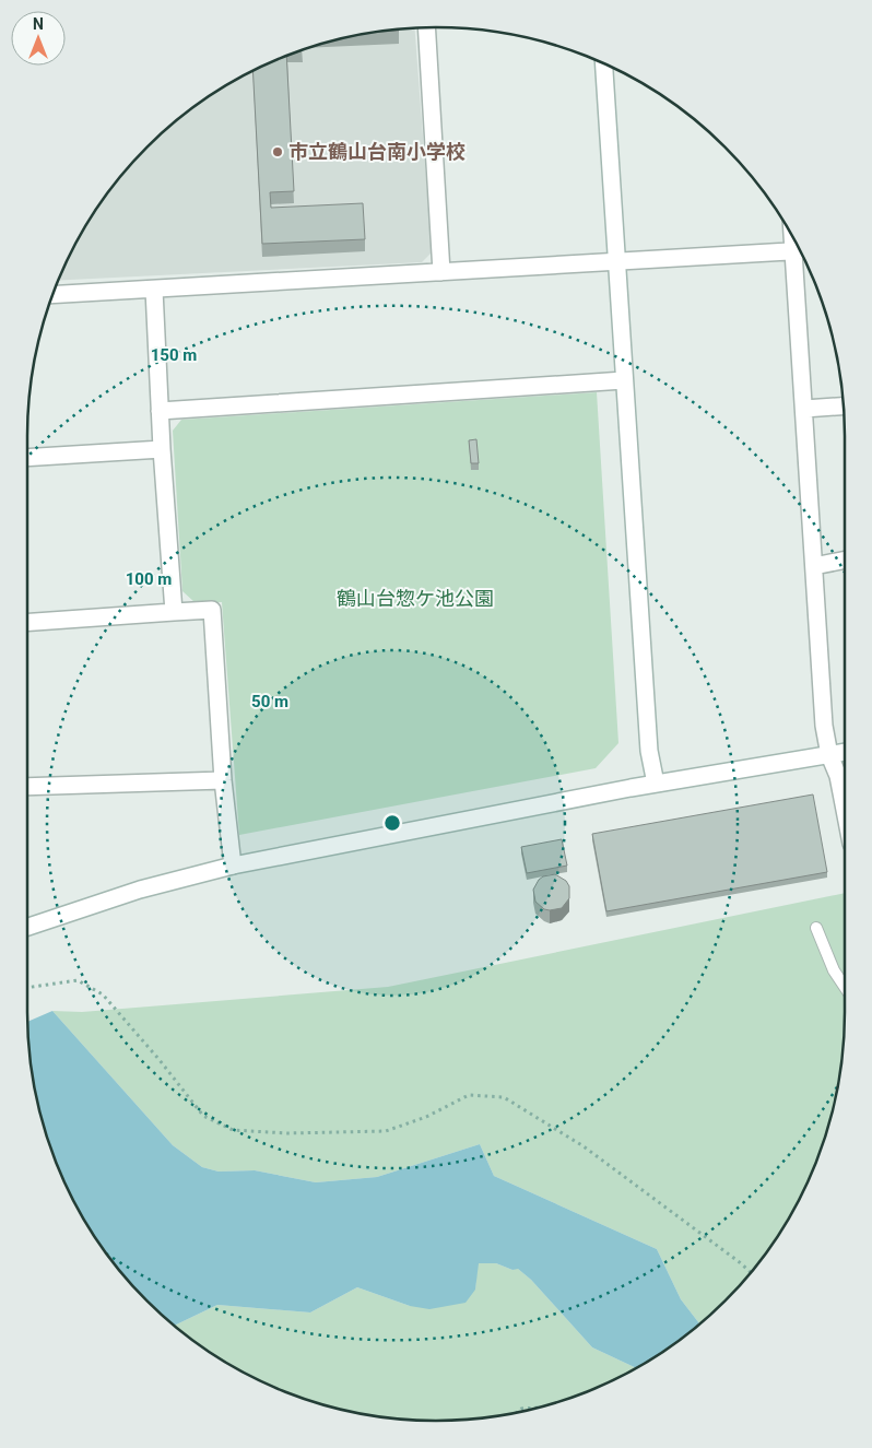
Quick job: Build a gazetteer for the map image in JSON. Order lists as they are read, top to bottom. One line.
{"parks":["鶴山台惣ケ池公園"],"places":["市立鶴山台南小学校"],"north":"top","rings":["150 m","100 m","50 m"]}
